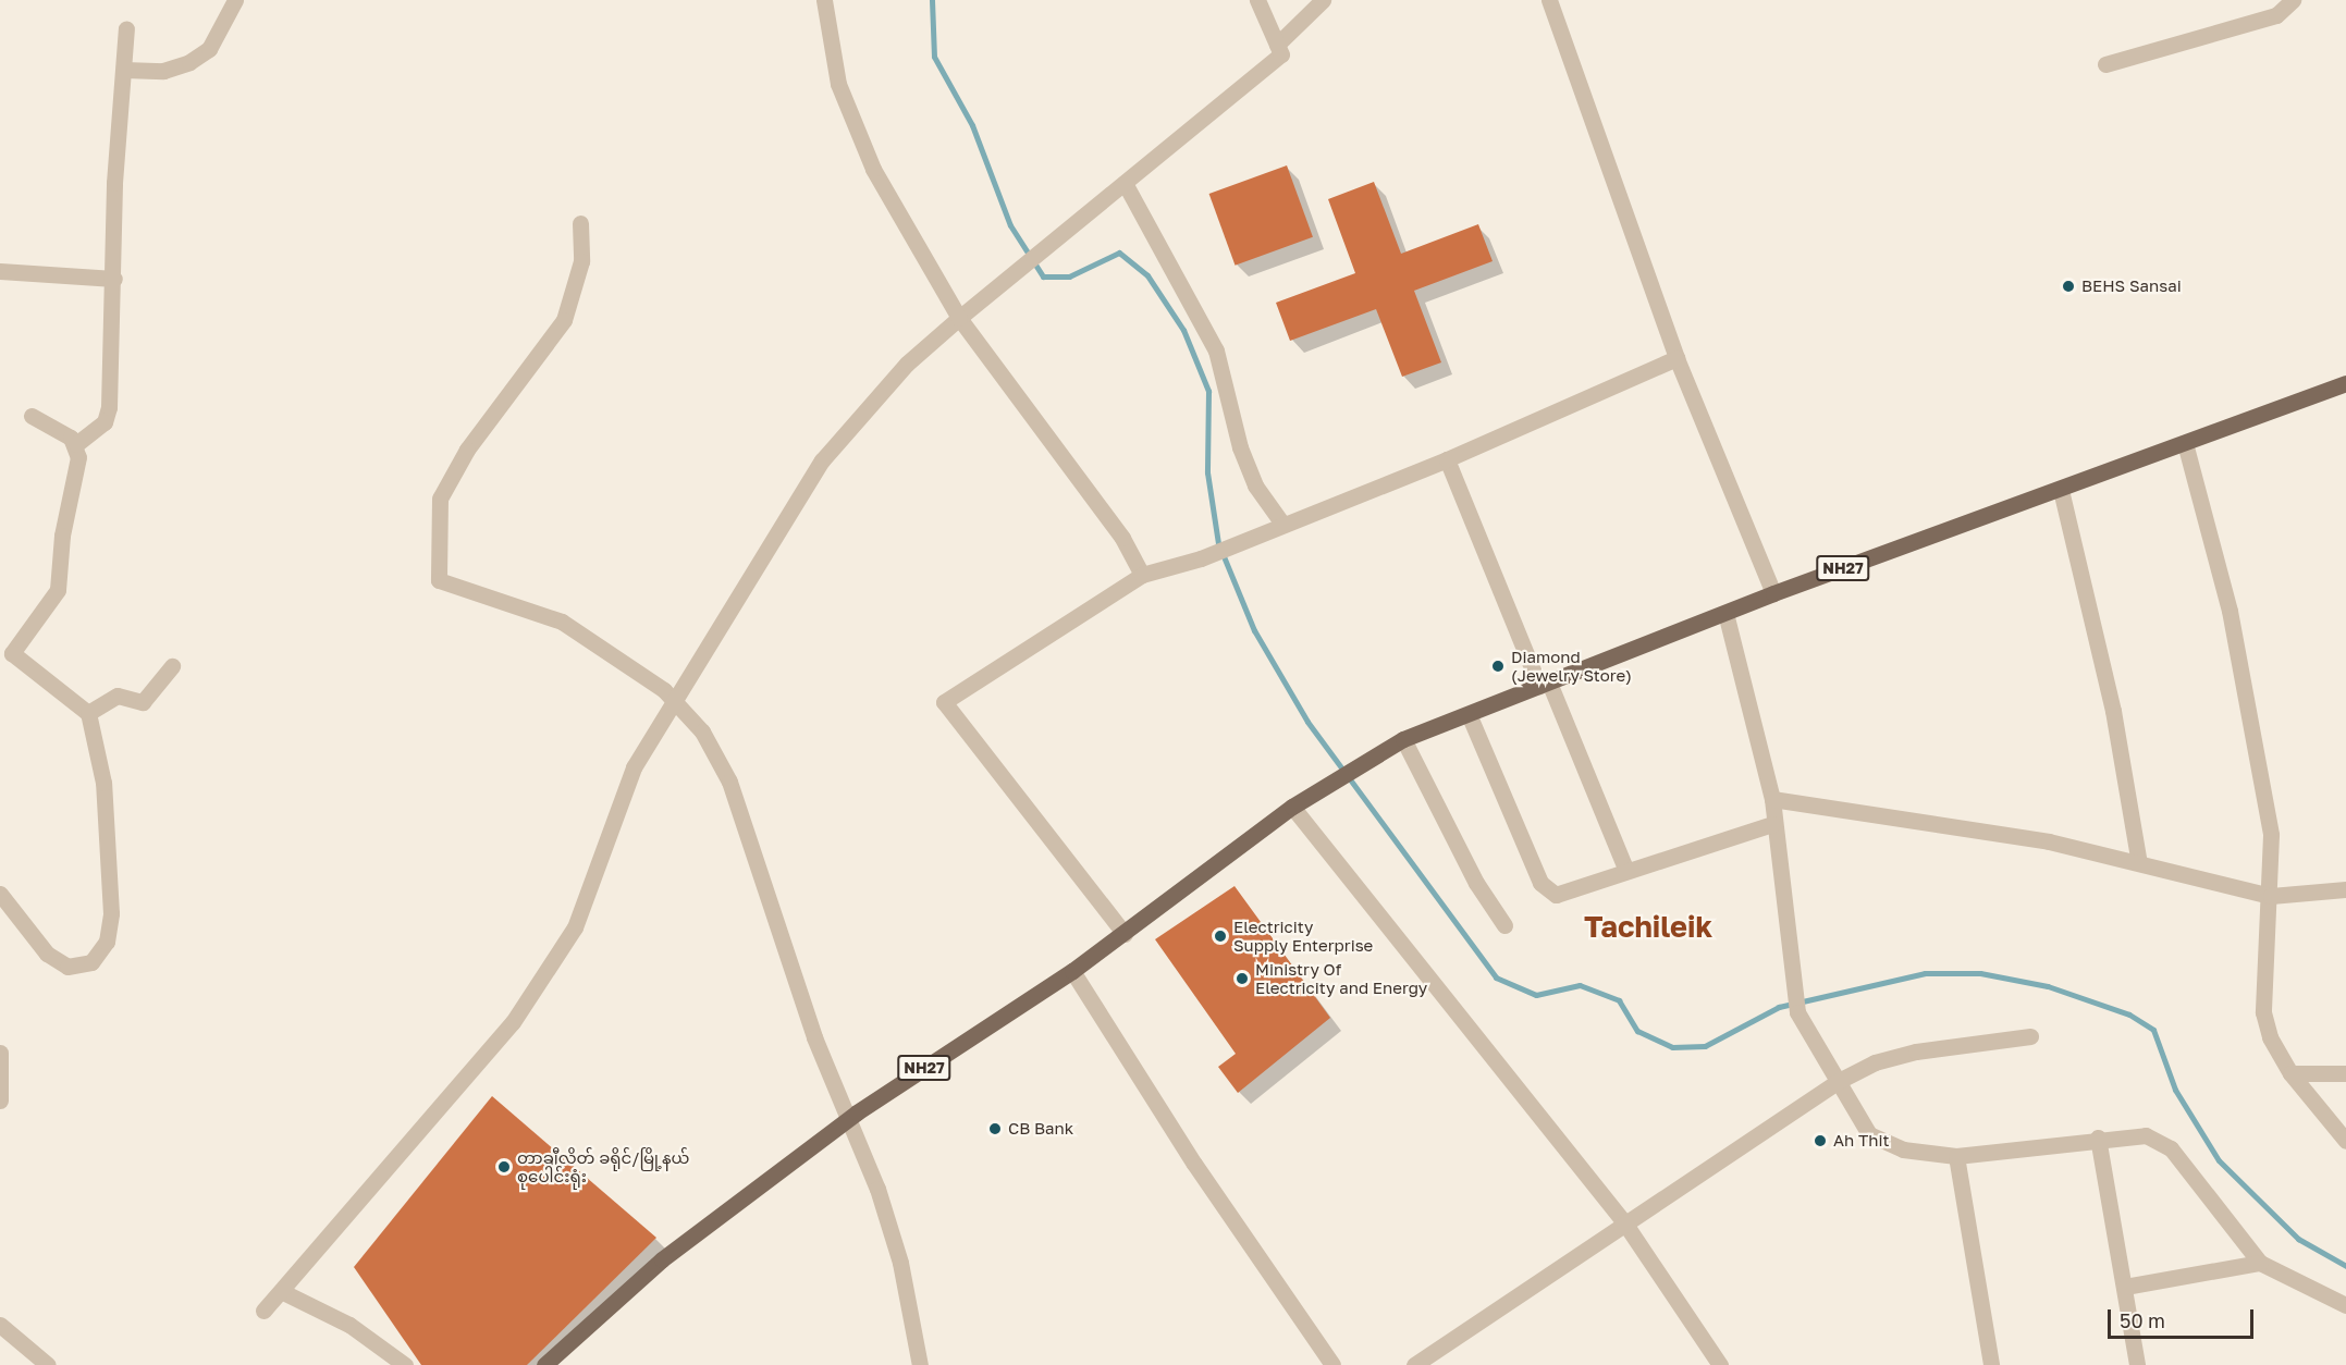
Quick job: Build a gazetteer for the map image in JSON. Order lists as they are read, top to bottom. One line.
{"streets":{"main road":["NH27"]},"districts":["Tachileik"],"places":["BEHS Sansai","Diamond (Jewelry Store)","Electricity Supply Enterprise","Ministry Of Electricity and Energy","CB Bank","Ah Thit","တာချီလိတ် ခရိုင်/မြို့နယ် စုပေါင်းရုံး"],"scale_bar":"50 m"}
